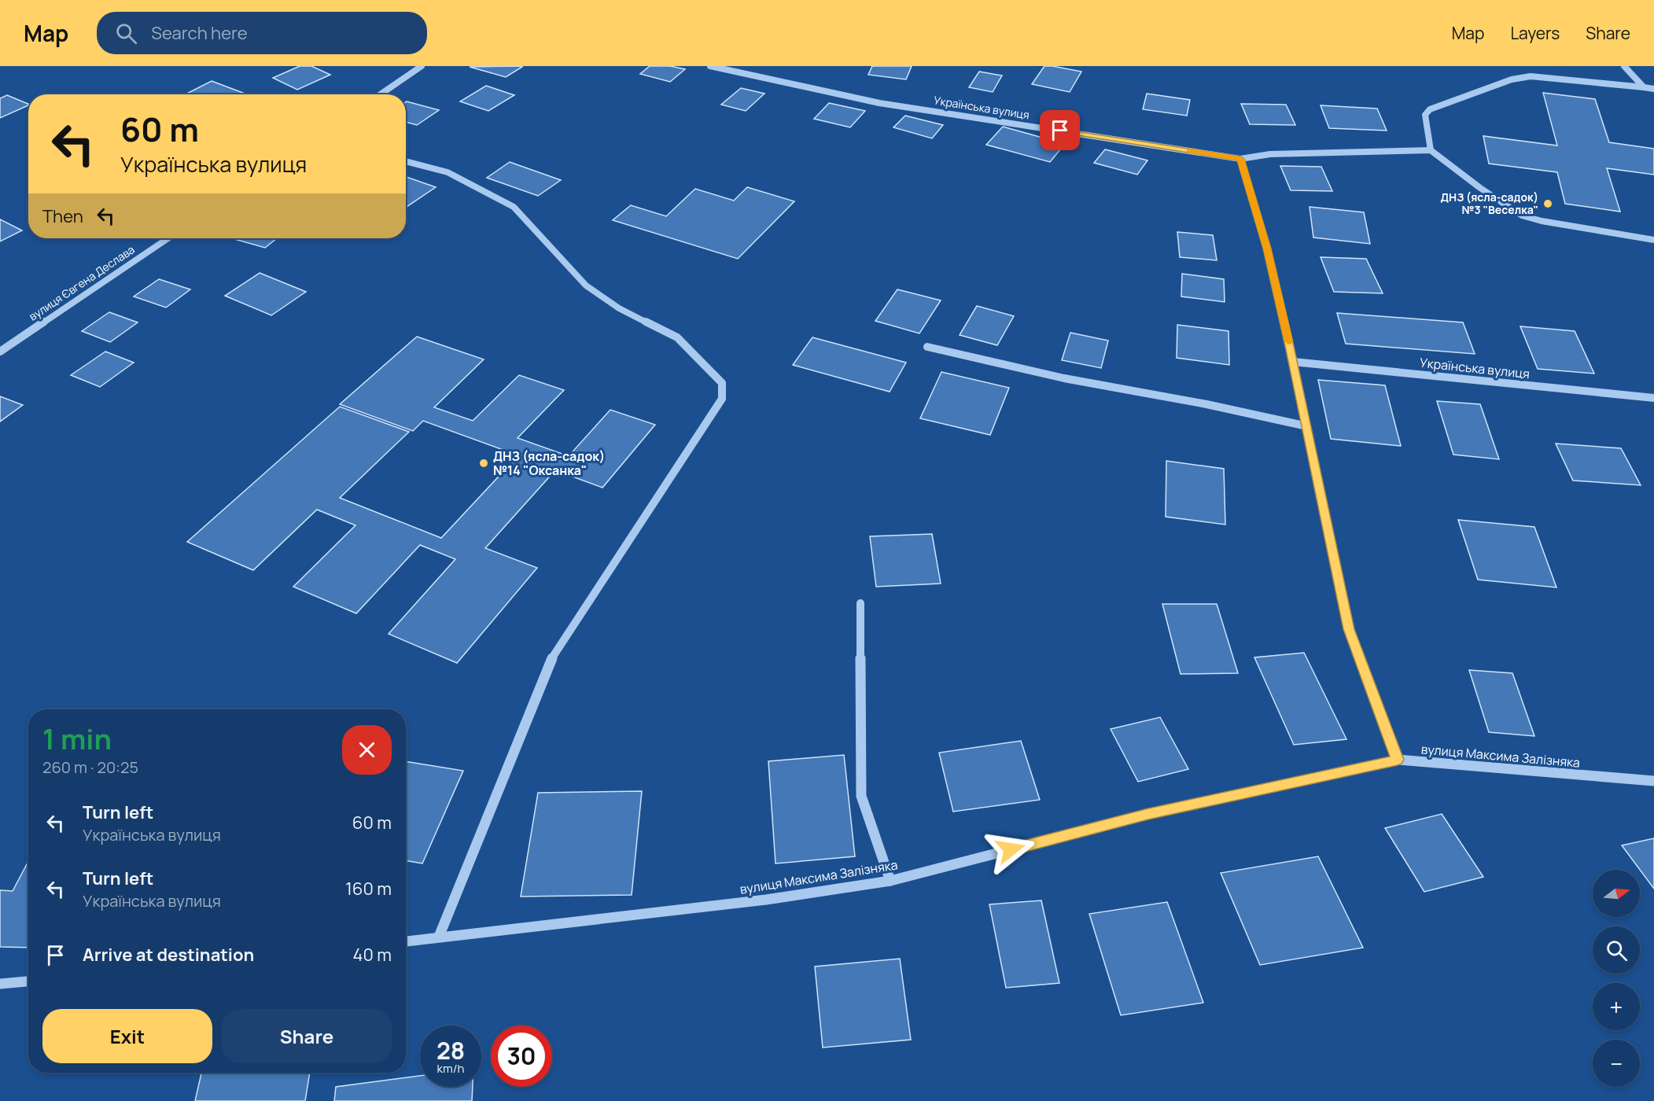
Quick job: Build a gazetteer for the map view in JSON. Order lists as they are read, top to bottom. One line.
{"streets":{"street":["Українська вулиця","вулиця Євгена Деслава","вулиця Максима Залізняка"]},"places":["ДНЗ (ясла-садок) №3 \"Веселка\"","ДНЗ (ясла-садок) №14 \"Оксанка\""],"north":"right","page":{"header":"Map","search":"Search here","nav":["Map","Layers","Share"],"turn":["60 m","Українська вулиця"],"then":"Then","heading":["1 min","260 m · 20:25"],"list":[{"name":"Turn left","note":"Українська вулиця","value":"60 m"},{"name":"Turn left","note":"Українська вулиця","value":"160 m"},{"name":"Arrive at destination","value":"40 m"}],"map_buttons":["+","−"],"buttons":["Exit","Share"],"speed":"28 km/h","limit":"30"}}
